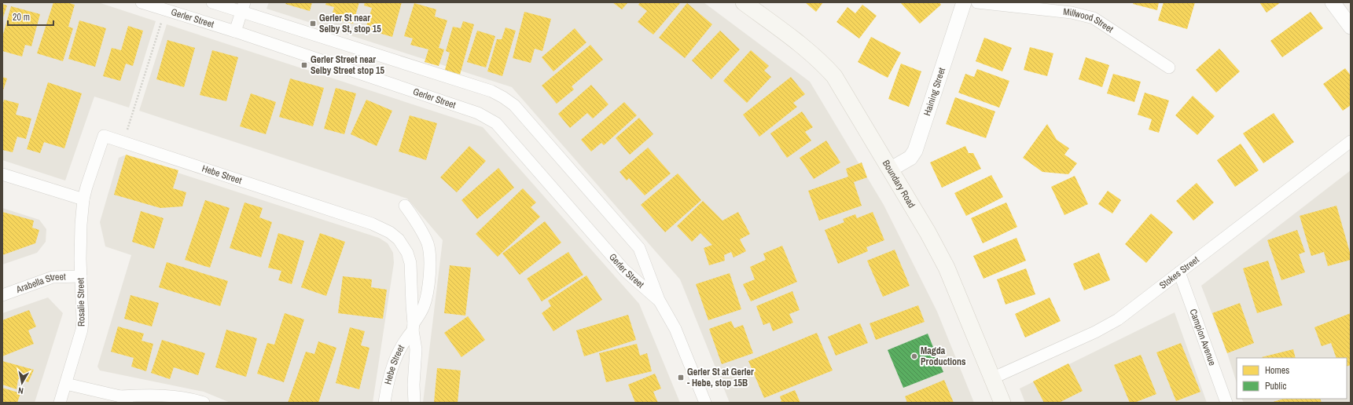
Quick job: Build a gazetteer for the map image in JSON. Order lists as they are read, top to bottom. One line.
{"streets":{"main road":["Boundary Road"],"street":["Gerler Street","Millwood Street","Haining Street","Hebe Street","Stokes Street","Arabella Street","Rosalie Street","Campion Avenue"]},"crossings":[["Haining Street","Boundary Road"],["Hebe Street","Rosalie Street"],["Boundary Road","Stokes Street"],["Stokes Street","Campion Avenue"],["Arabella Street","Rosalie Street"]],"places":{"transit":["Gerler St near Selby St, stop 15","Gerler Street near Selby Street stop 15","Gerler St at Gerler - Hebe, stop 15B"],"other":["Magda Productions"]},"legend":["Homes","Public"],"scale_bar":"20 m","north":"bottom"}
